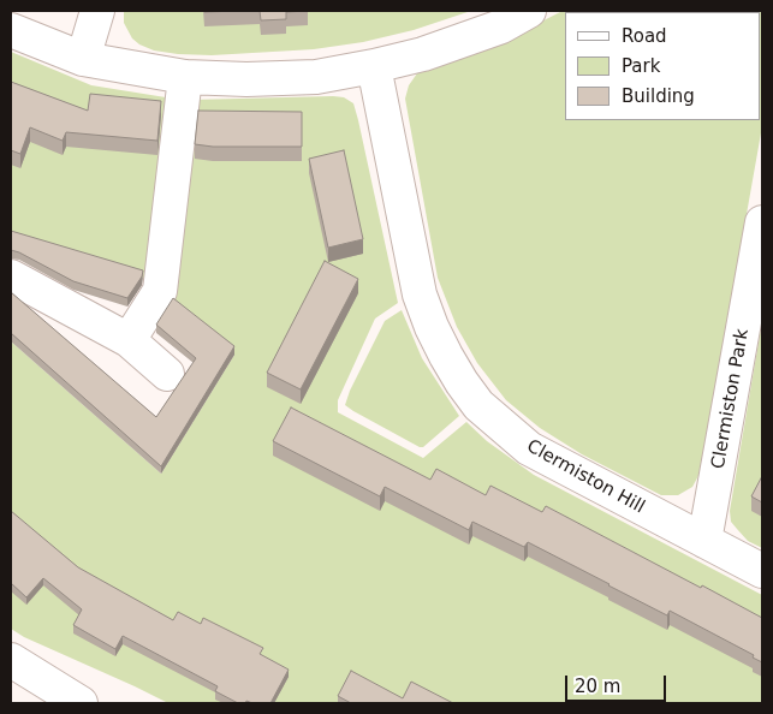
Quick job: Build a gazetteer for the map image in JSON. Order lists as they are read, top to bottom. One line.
{"streets":{"street":["Clermiston Park","Clermiston Hill"]},"crossings":[["Clermiston Park","Clermiston Hill"]],"legend":["Road","Park","Building"],"scale_bar":"20 m"}
